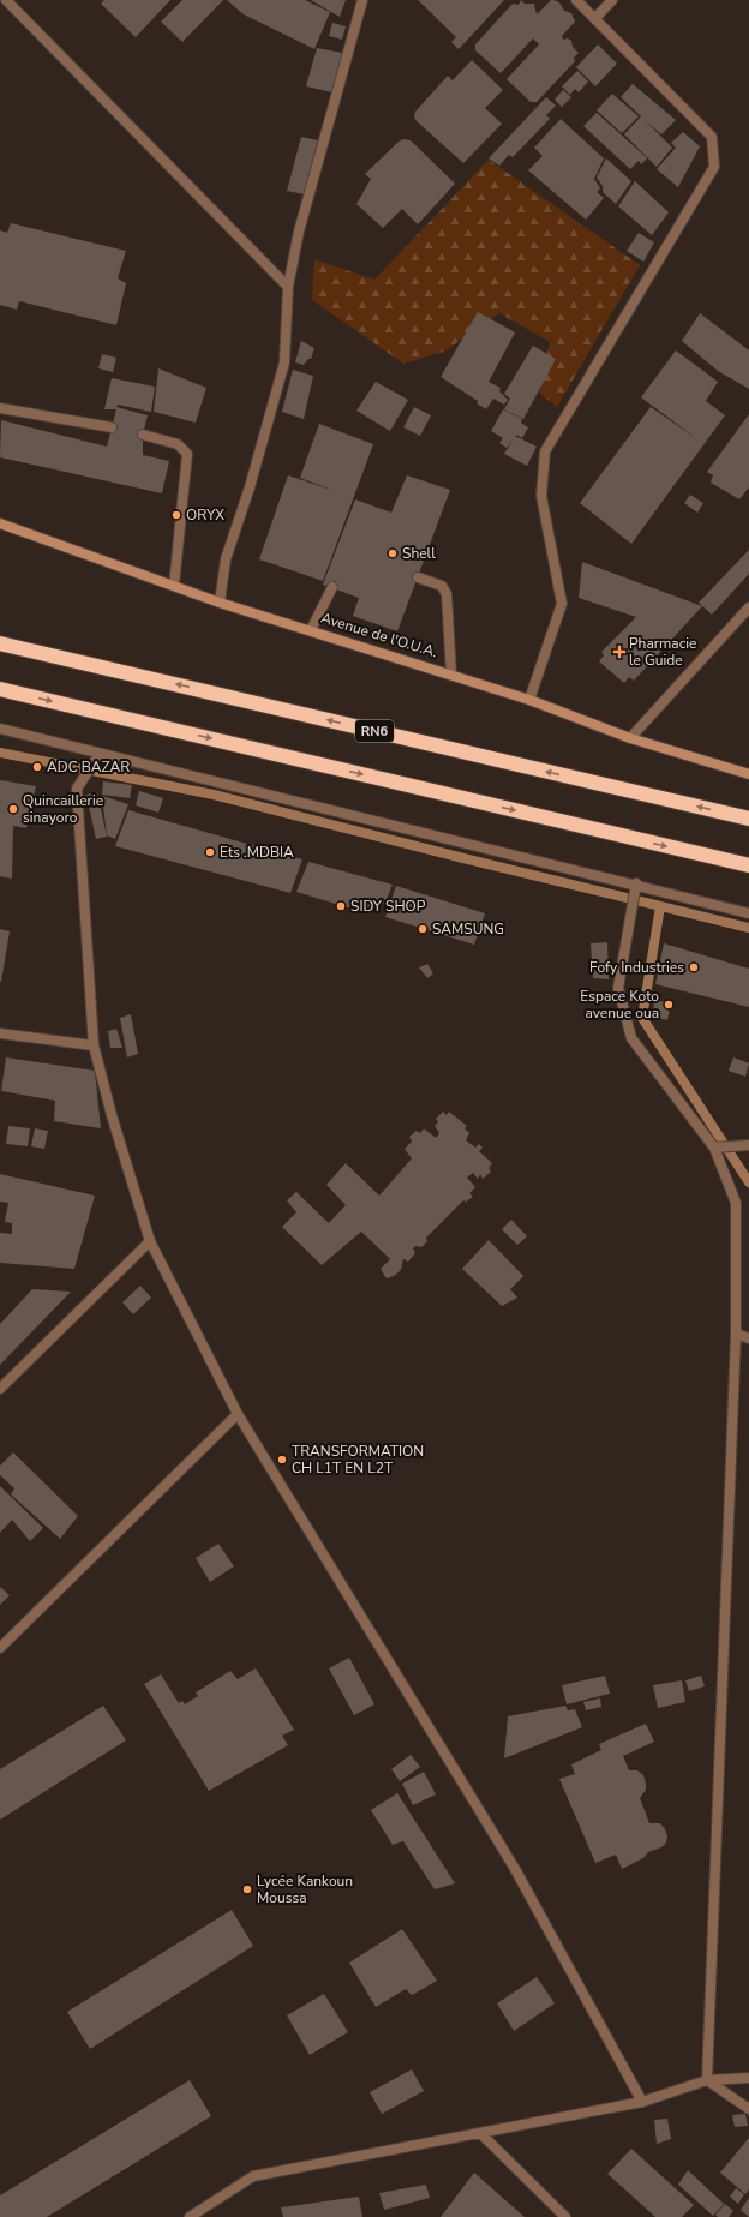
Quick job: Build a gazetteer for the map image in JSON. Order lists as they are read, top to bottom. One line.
{"streets":{"highway":["RN6"],"main road":["Avenue de l'O.U.A."]},"places":{"other":["ORYX","Shell","ADC BAZAR","Quincaillerie sinayoro","Ets .MDBIA","SIDY SHOP","SAMSUNG","Fofy Industries","Espace Koto avenue oua","TRANSFORMATION CH L1T EN L2T","Lycée Kankoun Moussa"],"health":["Pharmacie le Guide"]}}
